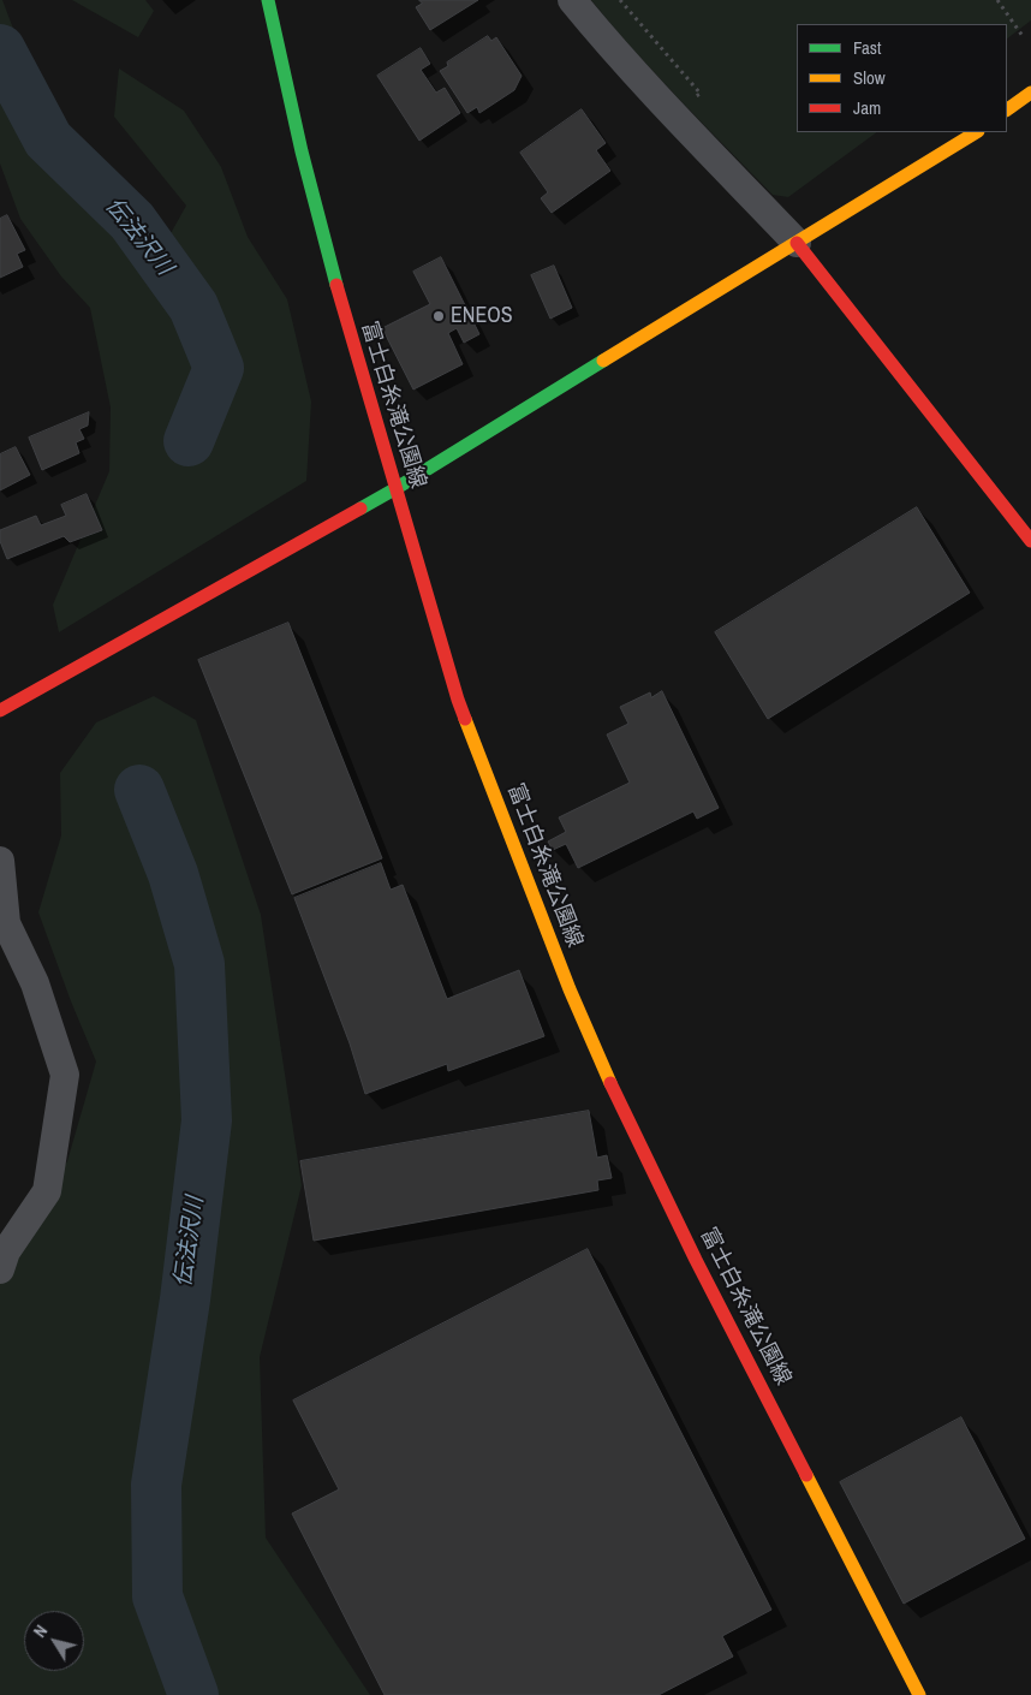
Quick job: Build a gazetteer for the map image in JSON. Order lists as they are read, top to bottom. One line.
{"streets":{"main road":["富士白糸滝公園線"]},"water":["伝法沢川"],"places":["ENEOS"],"legend":["Fast","Slow","Jam"],"north":"top left"}
